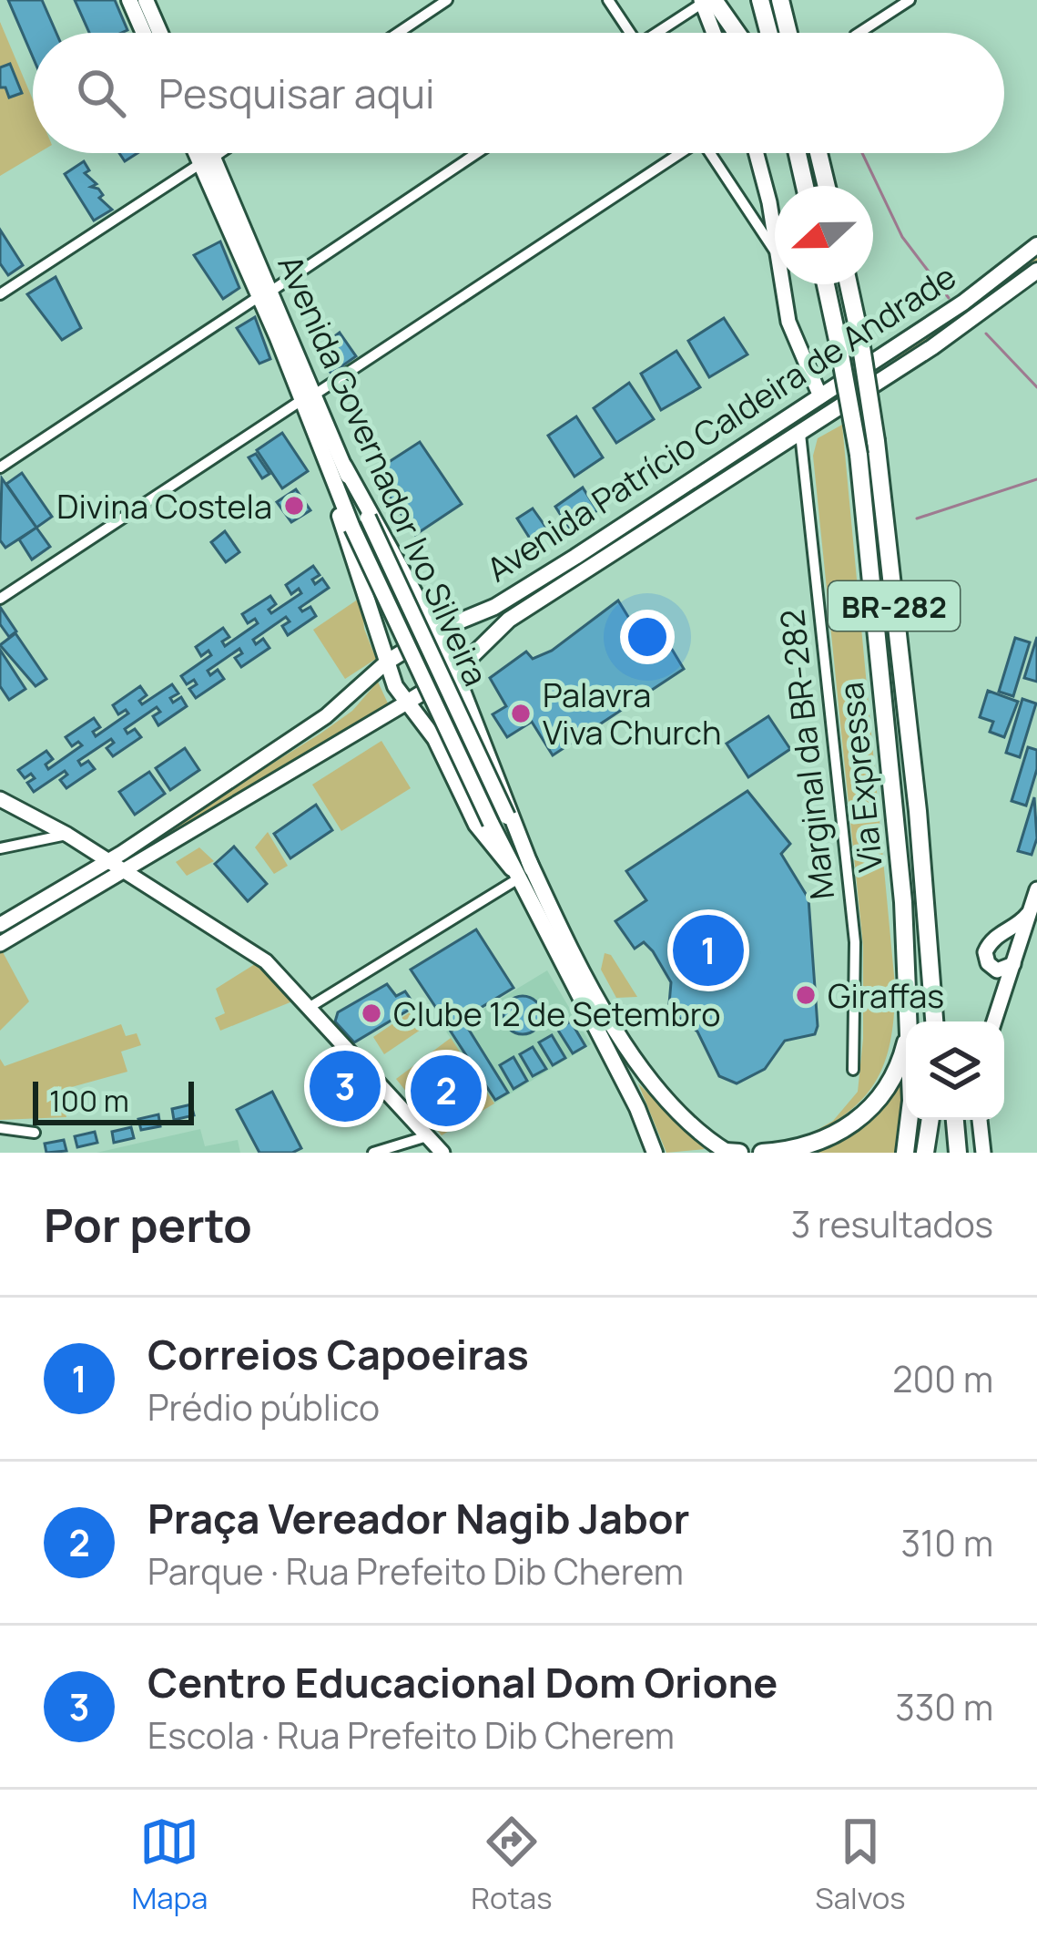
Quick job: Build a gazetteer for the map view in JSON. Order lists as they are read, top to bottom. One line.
{"streets":{"highway":["BR-282","Via Expressa"],"main road":["Avenida Patrício Caldeira de Andrade","Avenida Governador Ivo Silveira"],"street":["Marginal da BR-282"]},"crossings":[["Avenida Patrício Caldeira de Andrade","Marginal da BR-282"]],"places":["Divina Costela","Palavra Viva Church","Giraffas","Clube 12 de Setembro"],"scale_bar":"100 m","north":"left","page":{"search":"Pesquisar aqui","pins":["1","3","2"],"scale":"100 m","heading":["Por perto","3 resultados"],"list":[{"mark":"1","name":"Correios Capoeiras","note":"Prédio público","value":"200 m"},{"mark":"2","name":"Praça Vereador Nagib Jabor","note":"Parque · Rua Prefeito Dib Cherem","value":"310 m"},{"mark":"3","name":"Centro Educacional Dom Orione","note":"Escola · Rua Prefeito Dib Cherem","value":"330 m"}],"nav":["Mapa","Rotas","Salvos"]}}
